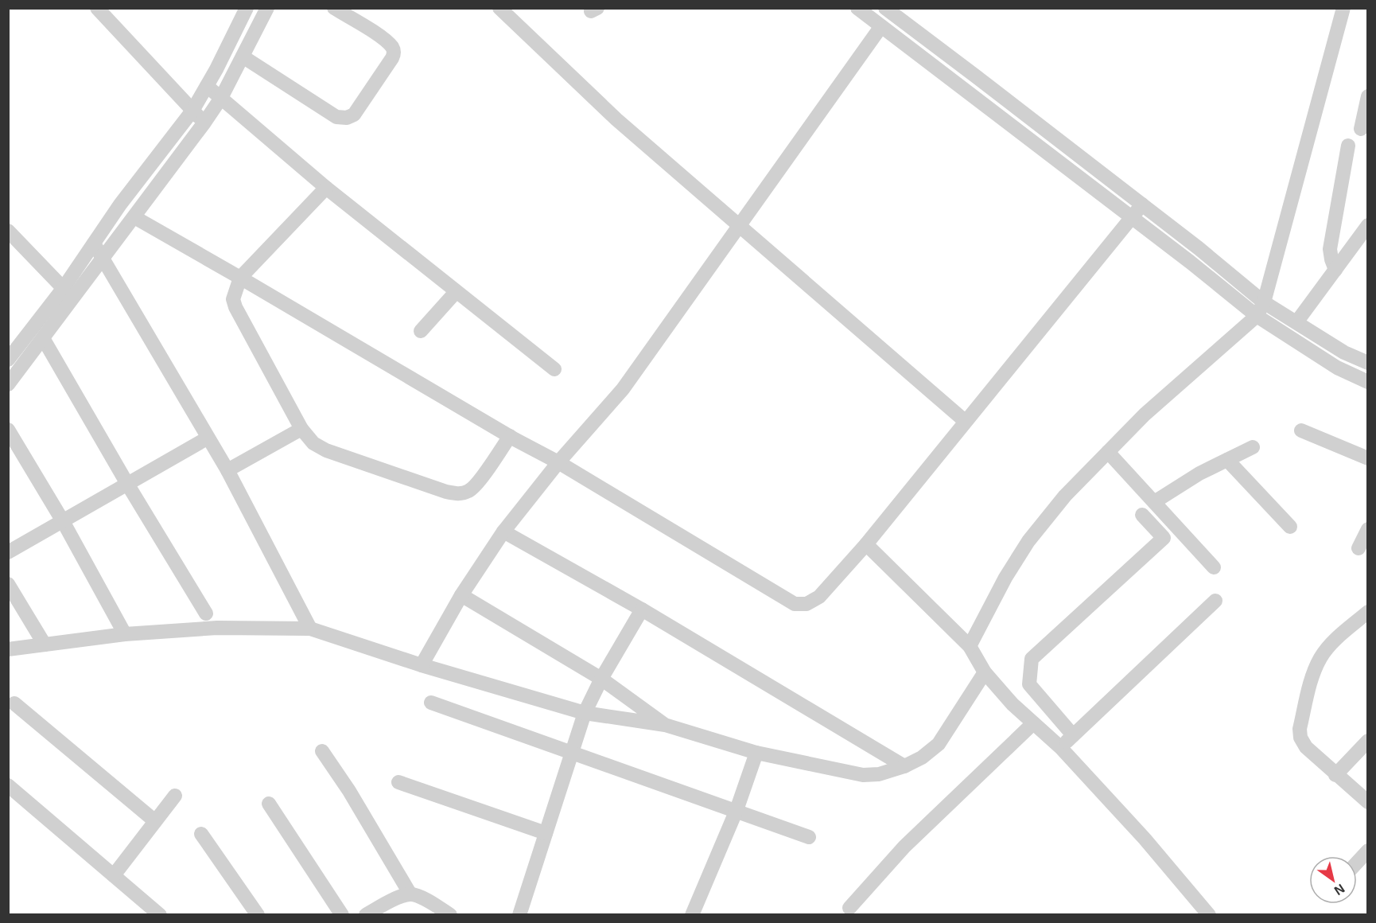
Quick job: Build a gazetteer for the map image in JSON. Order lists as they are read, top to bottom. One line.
{"north":"bottom right"}
